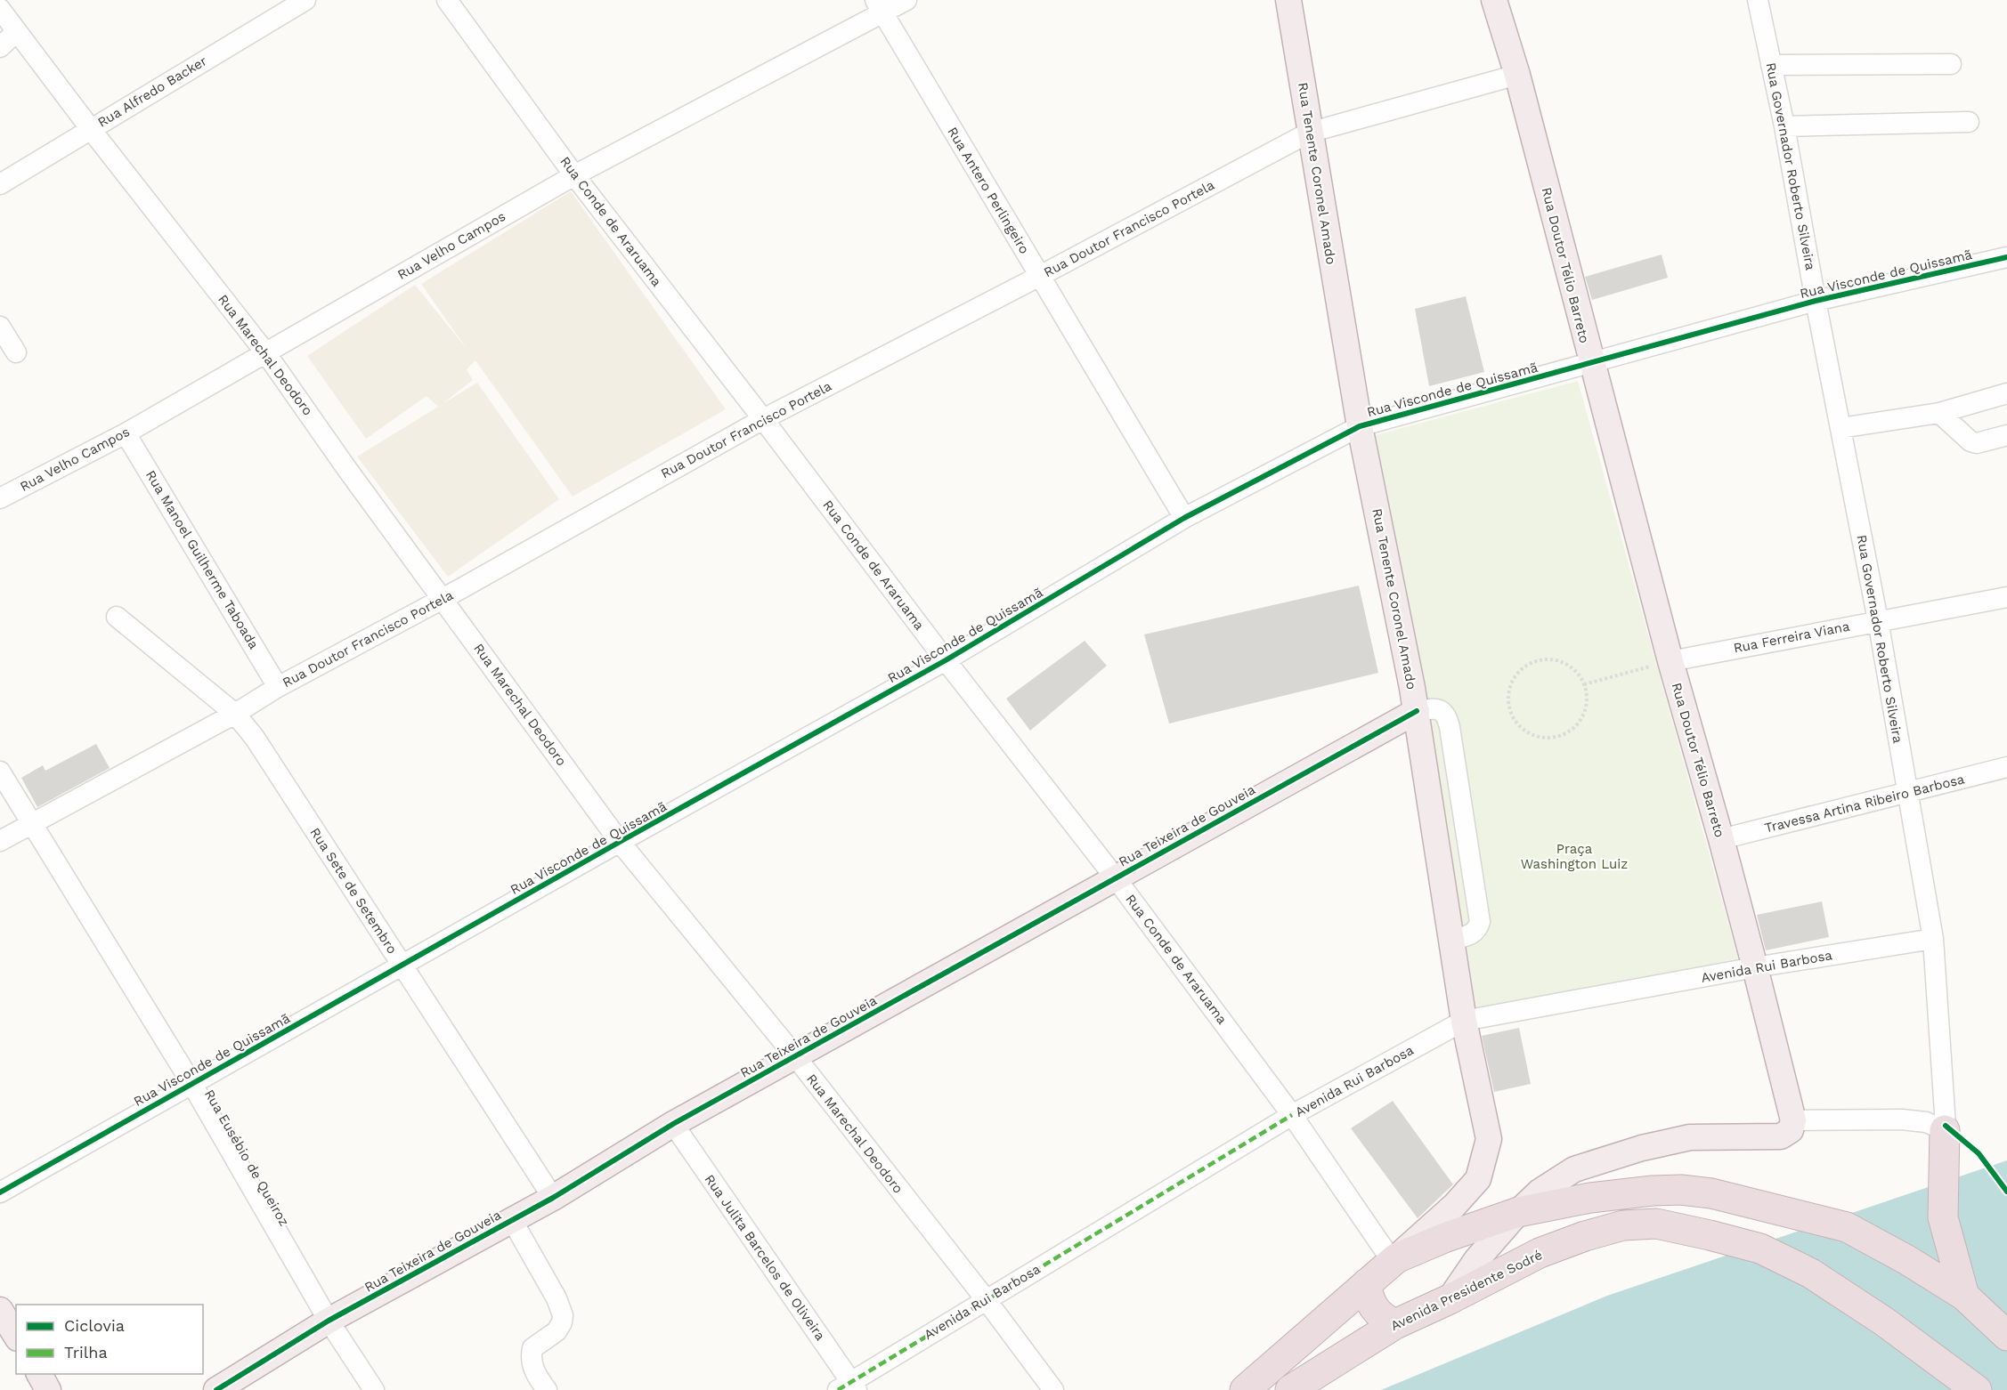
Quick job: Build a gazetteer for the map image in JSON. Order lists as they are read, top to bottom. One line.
{"streets":{"highway":["Avenida Presidente Sodré"],"main road":["Rua Tenente Coronel Amado","Rua Doutor Télio Barreto","Rua Teixeira de Gouveia"],"street":["Rua Alfredo Backer","Rua Governador Roberto Silveira","Rua Antero Perlingeiro","Rua Conde de Araruama","Rua Doutor Francisco Portela","Rua Velho Campos","Rua Visconde de Quissamã","Rua Marechal Deodoro","Rua Manoel Guilherme Taboada","Rua Ferreira Viana","Travessa Artina Ribeiro Barbosa","Rua Sete de Setembro","Avenida Rui Barbosa","Rua Eusébio de Queiroz","Rua Julita Barcelos de Oliveira"]},"crossings":[["Rua Alfredo Backer","Rua Marechal Deodoro"],["Rua Governador Roberto Silveira","Rua Visconde de Quissamã"],["Rua Governador Roberto Silveira","Rua Ferreira Viana"],["Rua Governador Roberto Silveira","Travessa Artina Ribeiro Barbosa"],["Rua Governador Roberto Silveira","Avenida Rui Barbosa"],["Rua Tenente Coronel Amado","Rua Conde de Araruama"],["Rua Tenente Coronel Amado","Rua Doutor Francisco Portela"],["Rua Tenente Coronel Amado","Rua Visconde de Quissamã"],["Rua Tenente Coronel Amado","Rua Teixeira de Gouveia"],["Rua Tenente Coronel Amado","Avenida Rui Barbosa"],["Rua Antero Perlingeiro","Rua Doutor Francisco Portela"],["Rua Antero Perlingeiro","Rua Velho Campos"],["Rua Antero Perlingeiro","Rua Visconde de Quissamã"],["Rua Conde de Araruama","Rua Doutor Francisco Portela"],["Rua Conde de Araruama","Rua Velho Campos"],["Rua Conde de Araruama","Rua Visconde de Quissamã"],["Rua Conde de Araruama","Rua Teixeira de Gouveia"],["Rua Conde de Araruama","Avenida Rui Barbosa"],["Rua Doutor Francisco Portela","Rua Doutor Télio Barreto"],["Rua Doutor Francisco Portela","Rua Marechal Deodoro"],["Rua Doutor Francisco Portela","Rua Manoel Guilherme Taboada"],["Rua Doutor Francisco Portela","Rua Sete de Setembro"],["Rua Doutor Francisco Portela","Rua Eusébio de Queiroz"],["Rua Velho Campos","Rua Marechal Deodoro"],["Rua Velho Campos","Rua Manoel Guilherme Taboada"],["Rua Doutor Télio Barreto","Rua Visconde de Quissamã"],["Rua Doutor Télio Barreto","Rua Ferreira Viana"],["Rua Doutor Télio Barreto","Travessa Artina Ribeiro Barbosa"],["Rua Doutor Télio Barreto","Avenida Rui Barbosa"],["Rua Visconde de Quissamã","Rua Marechal Deodoro"],["Rua Visconde de Quissamã","Rua Sete de Setembro"],["Rua Visconde de Quissamã","Rua Eusébio de Queiroz"],["Rua Marechal Deodoro","Rua Teixeira de Gouveia"],["Rua Marechal Deodoro","Avenida Rui Barbosa"],["Rua Teixeira de Gouveia","Rua Sete de Setembro"],["Rua Teixeira de Gouveia","Rua Eusébio de Queiroz"],["Rua Teixeira de Gouveia","Rua Julita Barcelos de Oliveira"],["Avenida Rui Barbosa","Rua Julita Barcelos de Oliveira"]],"parks":["Praça Washington Luiz"],"legend":["Ciclovia","Trilha"]}
